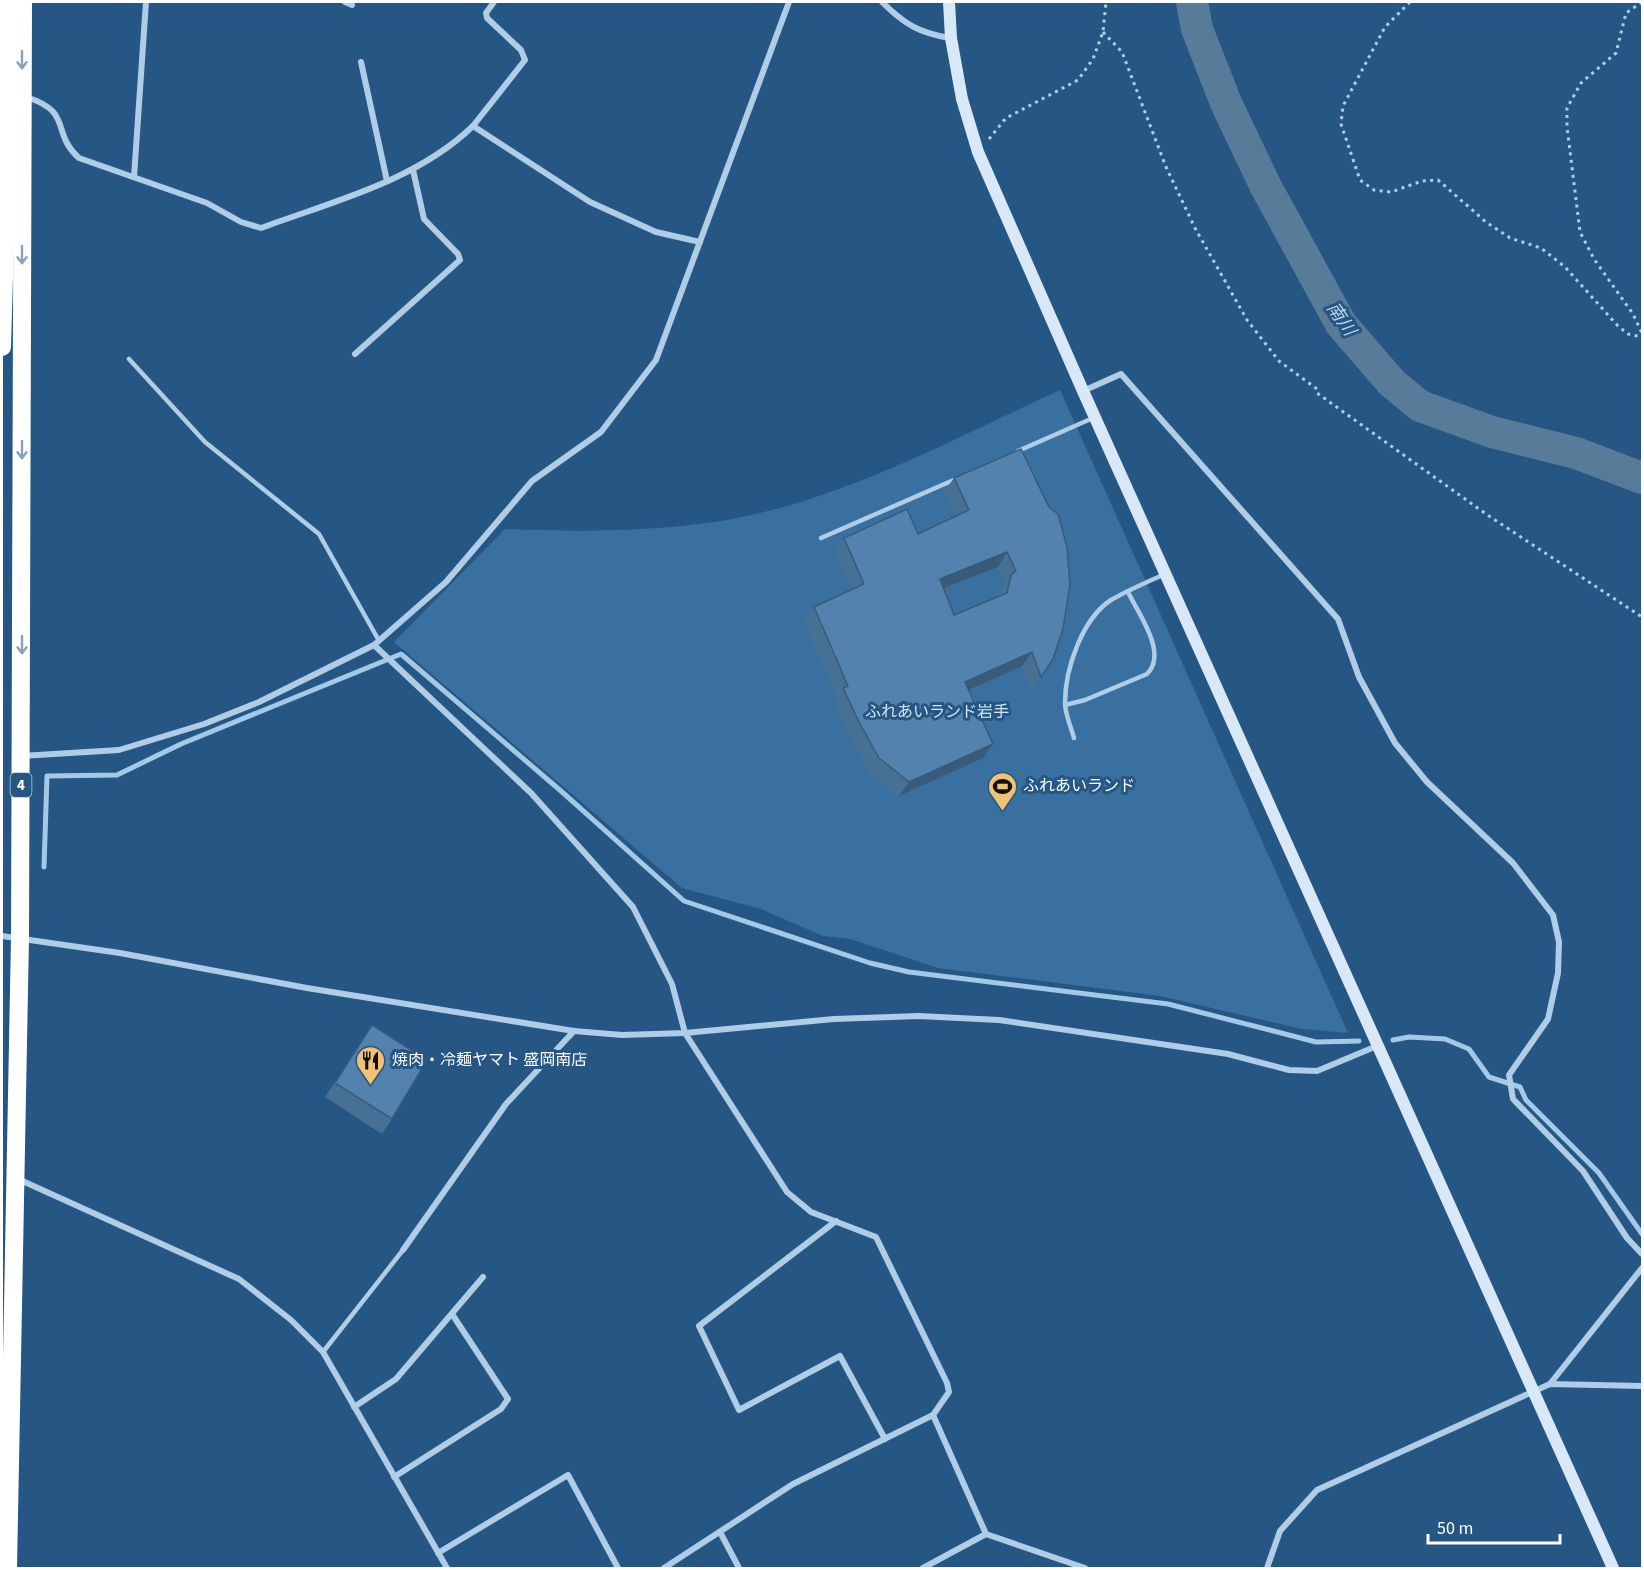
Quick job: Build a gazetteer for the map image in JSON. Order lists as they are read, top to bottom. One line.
{"streets":{"highway":["4"]},"water":["南川"],"parks":["ふれあいランド岩手"],"places":{"sports":["ふれあいランド"],"restaurant":["焼肉・冷麺ヤマト 盛岡南店"]},"scale_bar":"50 m"}
